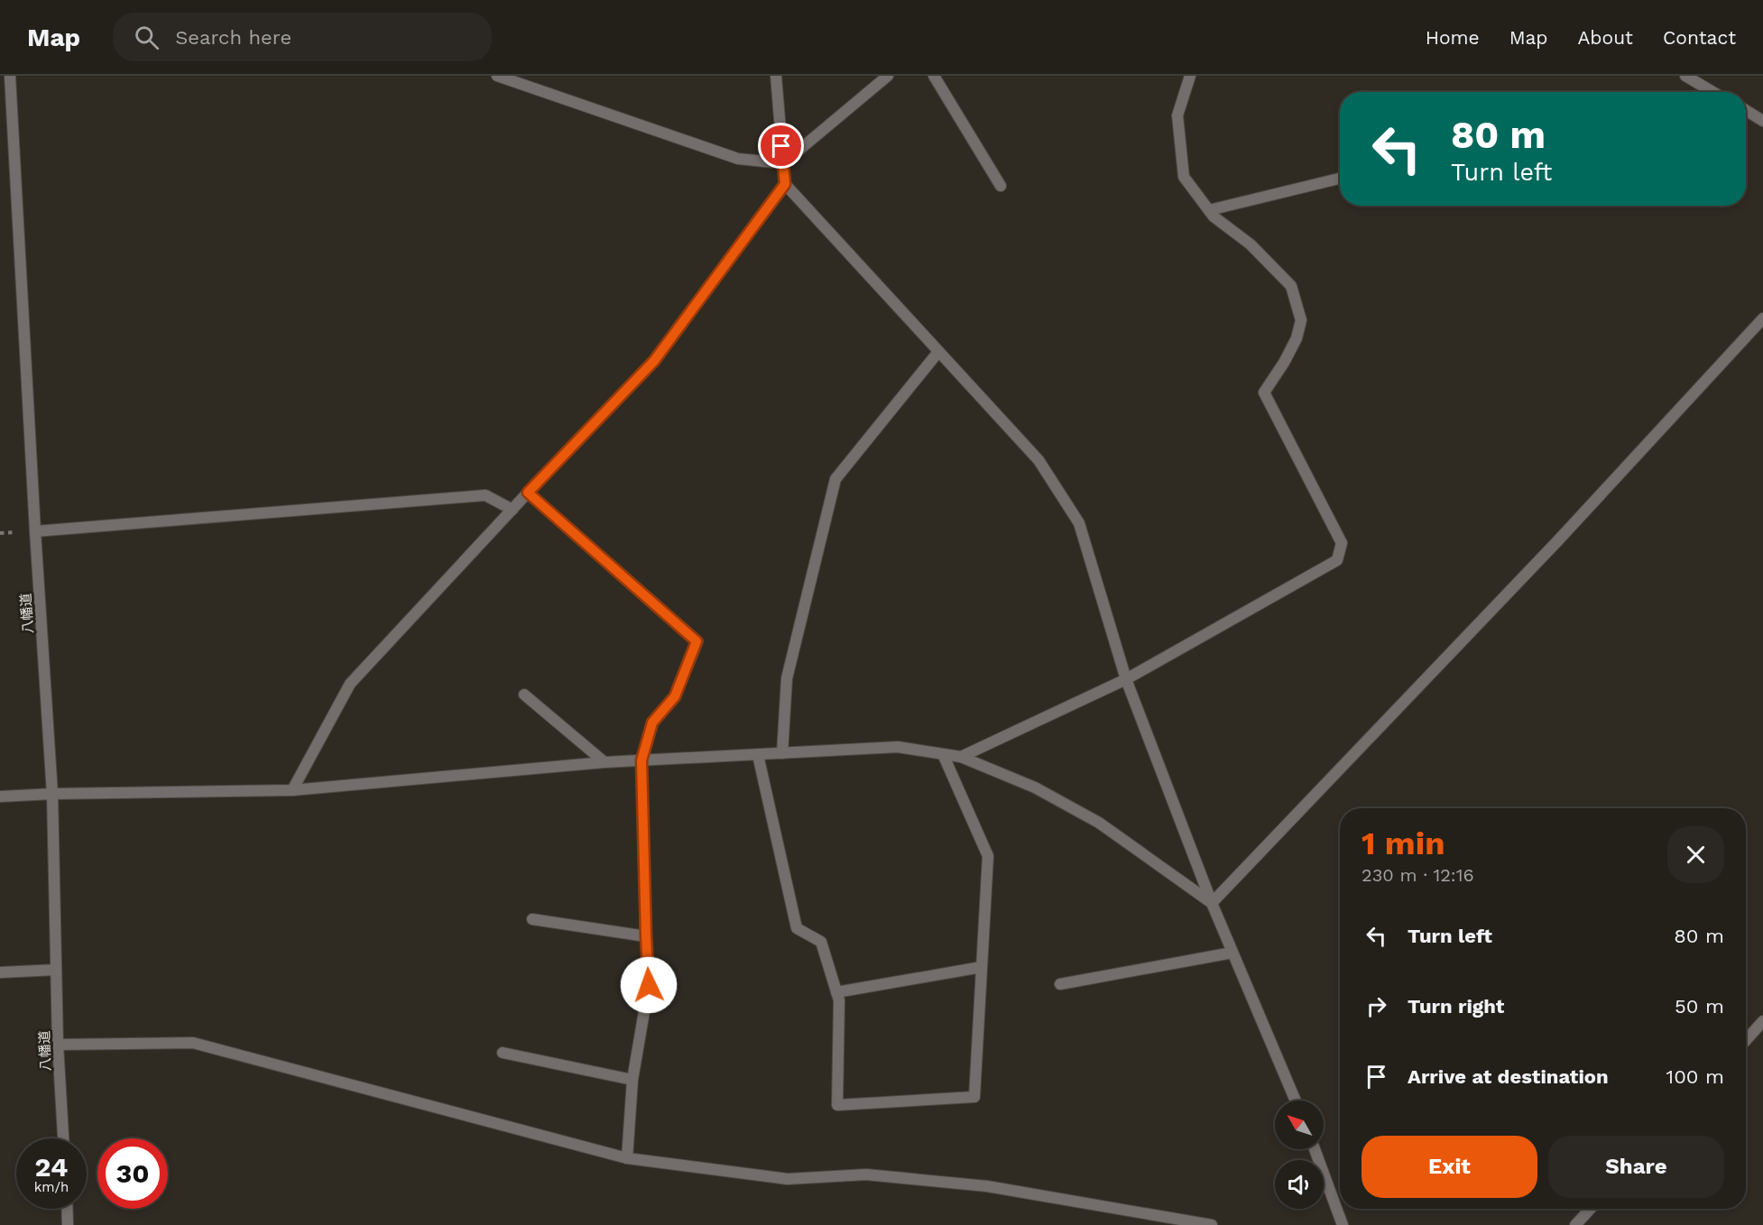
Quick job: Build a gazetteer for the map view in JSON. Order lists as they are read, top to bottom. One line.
{"streets":{"street":["八幡道"]},"north":"top left","page":{"header":"Map","search":"Search here","nav":["Home","Map","About","Contact"],"turn":["80 m","Turn left"],"heading":["1 min","230 m · 12:16"],"list":[{"name":"Turn left","value":"80 m"},{"name":"Turn right","value":"50 m"},{"name":"Arrive at destination","value":"100 m"}],"buttons":["Exit","Share"],"speed":"24 km/h","limit":"30"}}
